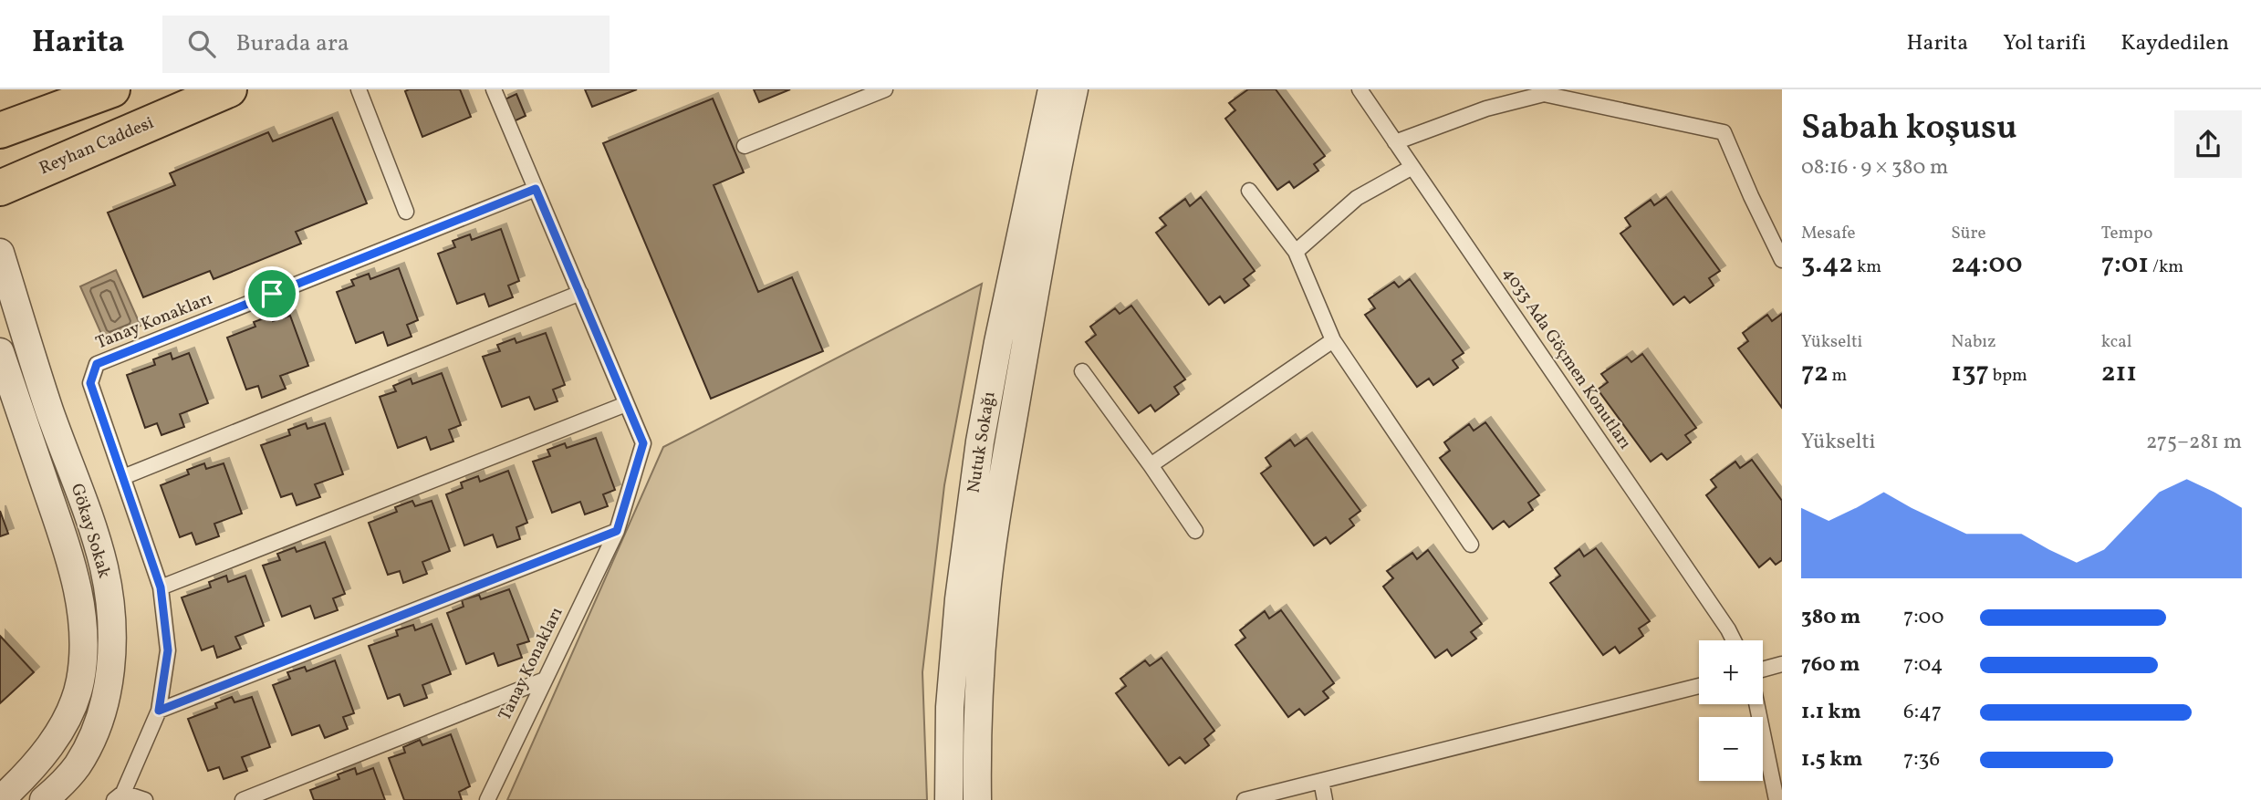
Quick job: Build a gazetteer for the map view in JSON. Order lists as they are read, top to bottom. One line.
{"streets":{"main road":["Reyhan Caddesi"],"street":["Nutuk Sokağı","Gökay Sokak"],"lane":["Tanay Konakları","4033 Ada Göçmen Konutları"]},"page":{"header":"Harita","search":"Burada ara","nav":["Harita","Yol tarifi","Kaydedilen"],"heading":["Sabah koşusu","08:16 · 9 × 380 m"],"stats":[["Mesafe","3.42 km"],["Süre","24:00"],["Tempo","7:01 /km"],["Yükselti","72 m"],["Nabız","137 bpm"],["kcal","211"]],"chart":["Yükselti","275–281 m"],"list":[{"name":"380 m","note":"7:00"},{"name":"760 m","note":"7:04"},{"name":"1.1 km","note":"6:47"},{"name":"1.5 km","note":"7:36"}],"map_buttons":["+","−"]}}
